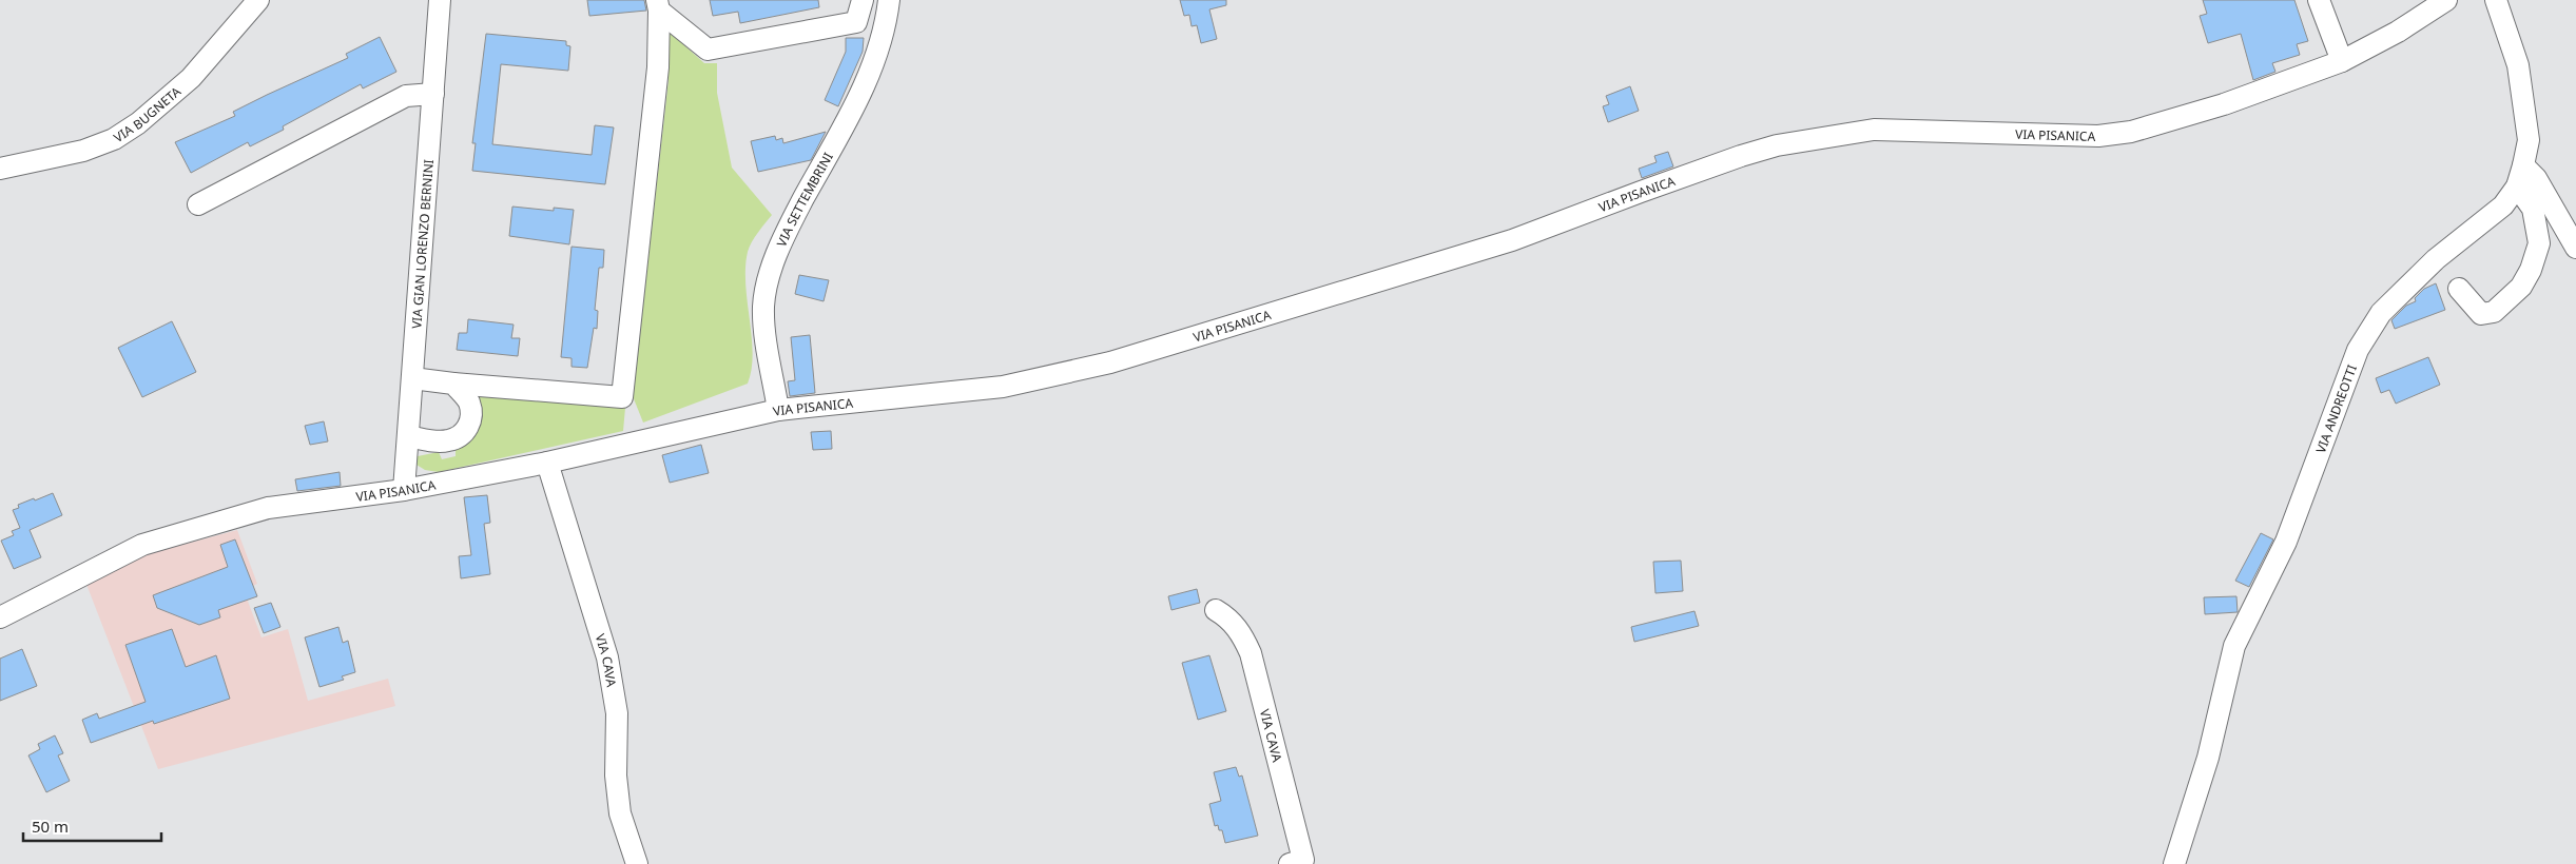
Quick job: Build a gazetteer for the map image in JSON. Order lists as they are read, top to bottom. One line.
{"streets":{"street":["VIA BUGNETA","VIA PISANICA","VIA SETTEMBRINI","VIA GIAN LORENZO BERNINI","VIA ANDREOTTI","VIA CAVA"]},"crossings":[["VIA PISANICA","VIA SETTEMBRINI"],["VIA PISANICA","VIA GIAN LORENZO BERNINI"],["VIA PISANICA","VIA CAVA"]],"scale_bar":"50 m"}
